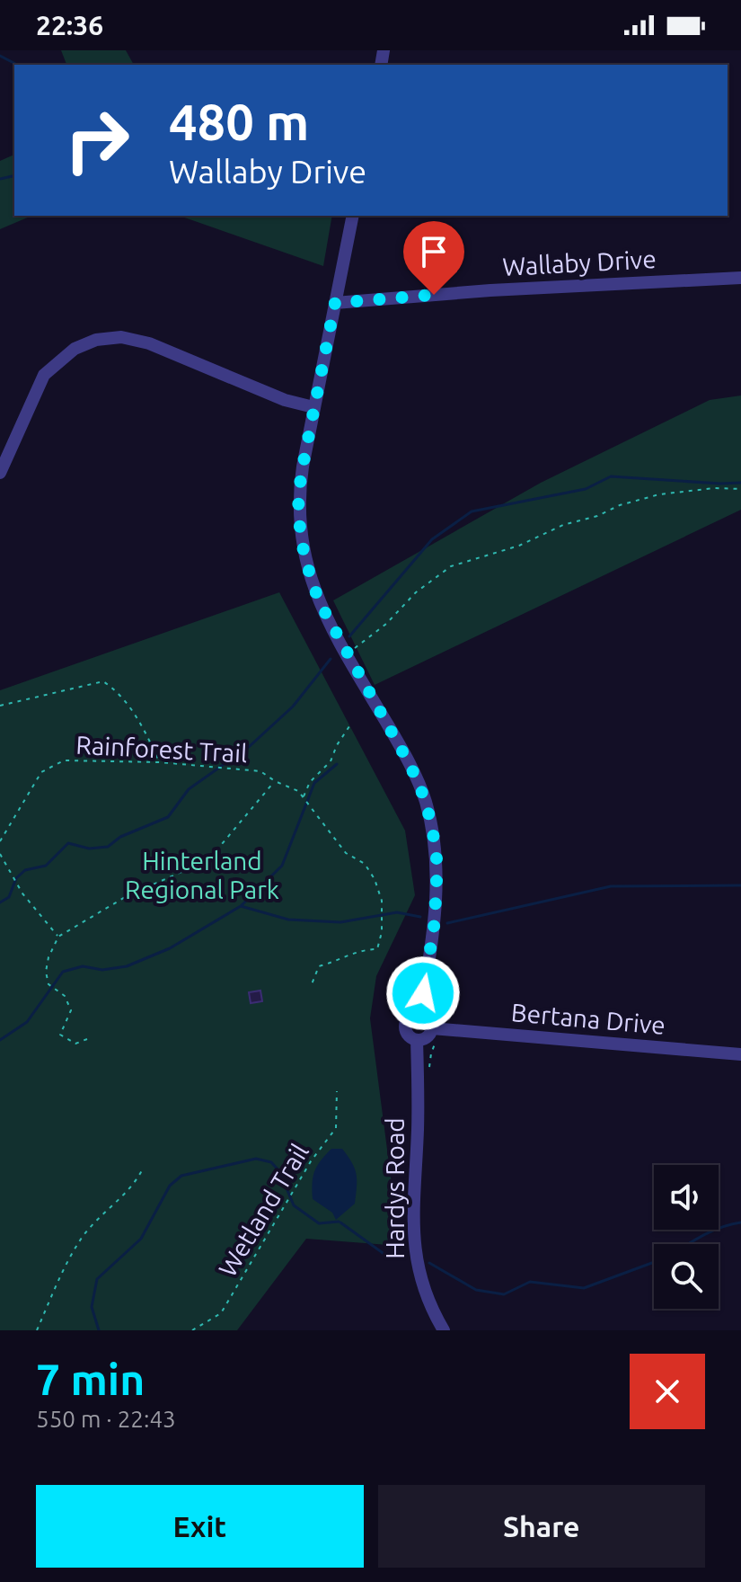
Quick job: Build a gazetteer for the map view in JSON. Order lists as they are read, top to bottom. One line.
{"streets":{"street":["Wallaby Drive","Bertana Drive","Hardys Road"],"path":["Rainforest Trail","Wetland Trail"]},"crossings":[["Bertana Drive","Hardys Road"]],"parks":["Hinterland Regional Park"],"page":{"status":"22:36","turn":["480 m","Wallaby Drive"],"heading":["7 min","550 m · 22:43"],"buttons":["Exit","Share"]}}
